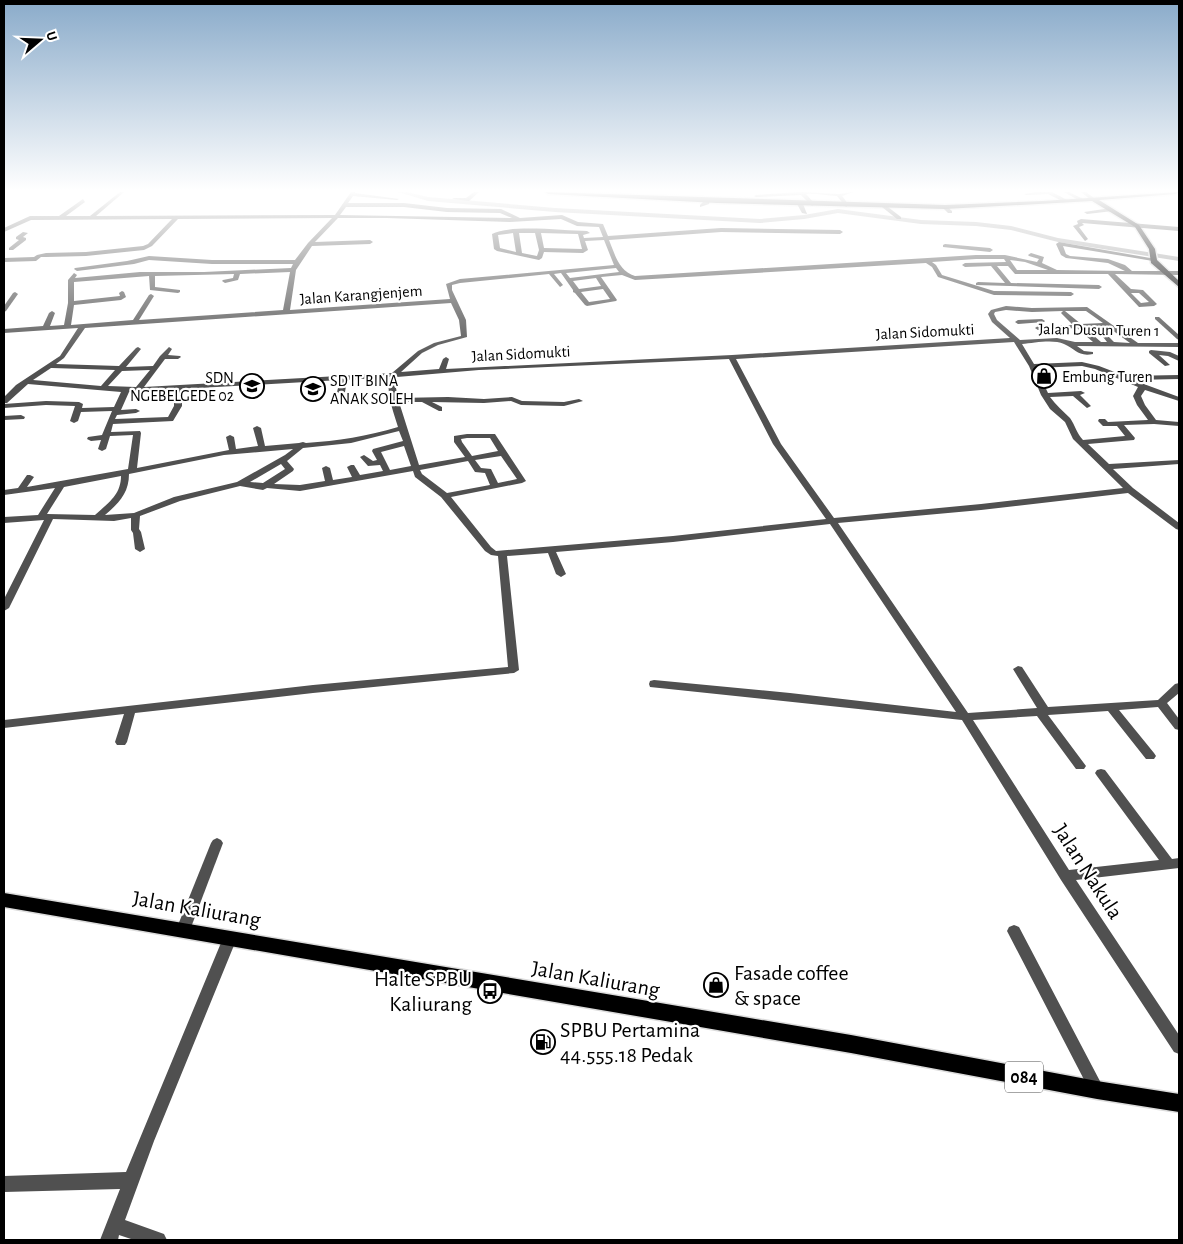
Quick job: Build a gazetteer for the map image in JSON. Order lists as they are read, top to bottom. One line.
{"streets":{"main road":["Jalan Kaliurang","084"],"street":["Jalan Karangjenjem","Jalan Dusun Turen 1","Jalan Sidomukti","Jalan Nakula"]},"crossings":[["Jalan Dusun Turen 1","Jalan Sidomukti"],["Jalan Sidomukti","Jalan Nakula"]],"places":{"shop":["Embung Turen","Fasade coffee & space"],"school or university":["SDN NGEBELGEDE 02","SD IT BINA ANAK SOLEH"],"bus stop":["Halte SPBU Kaliurang"],"fuel station":["SPBU Pertamina 44.555.18 Pedak"]},"north":"right"}
